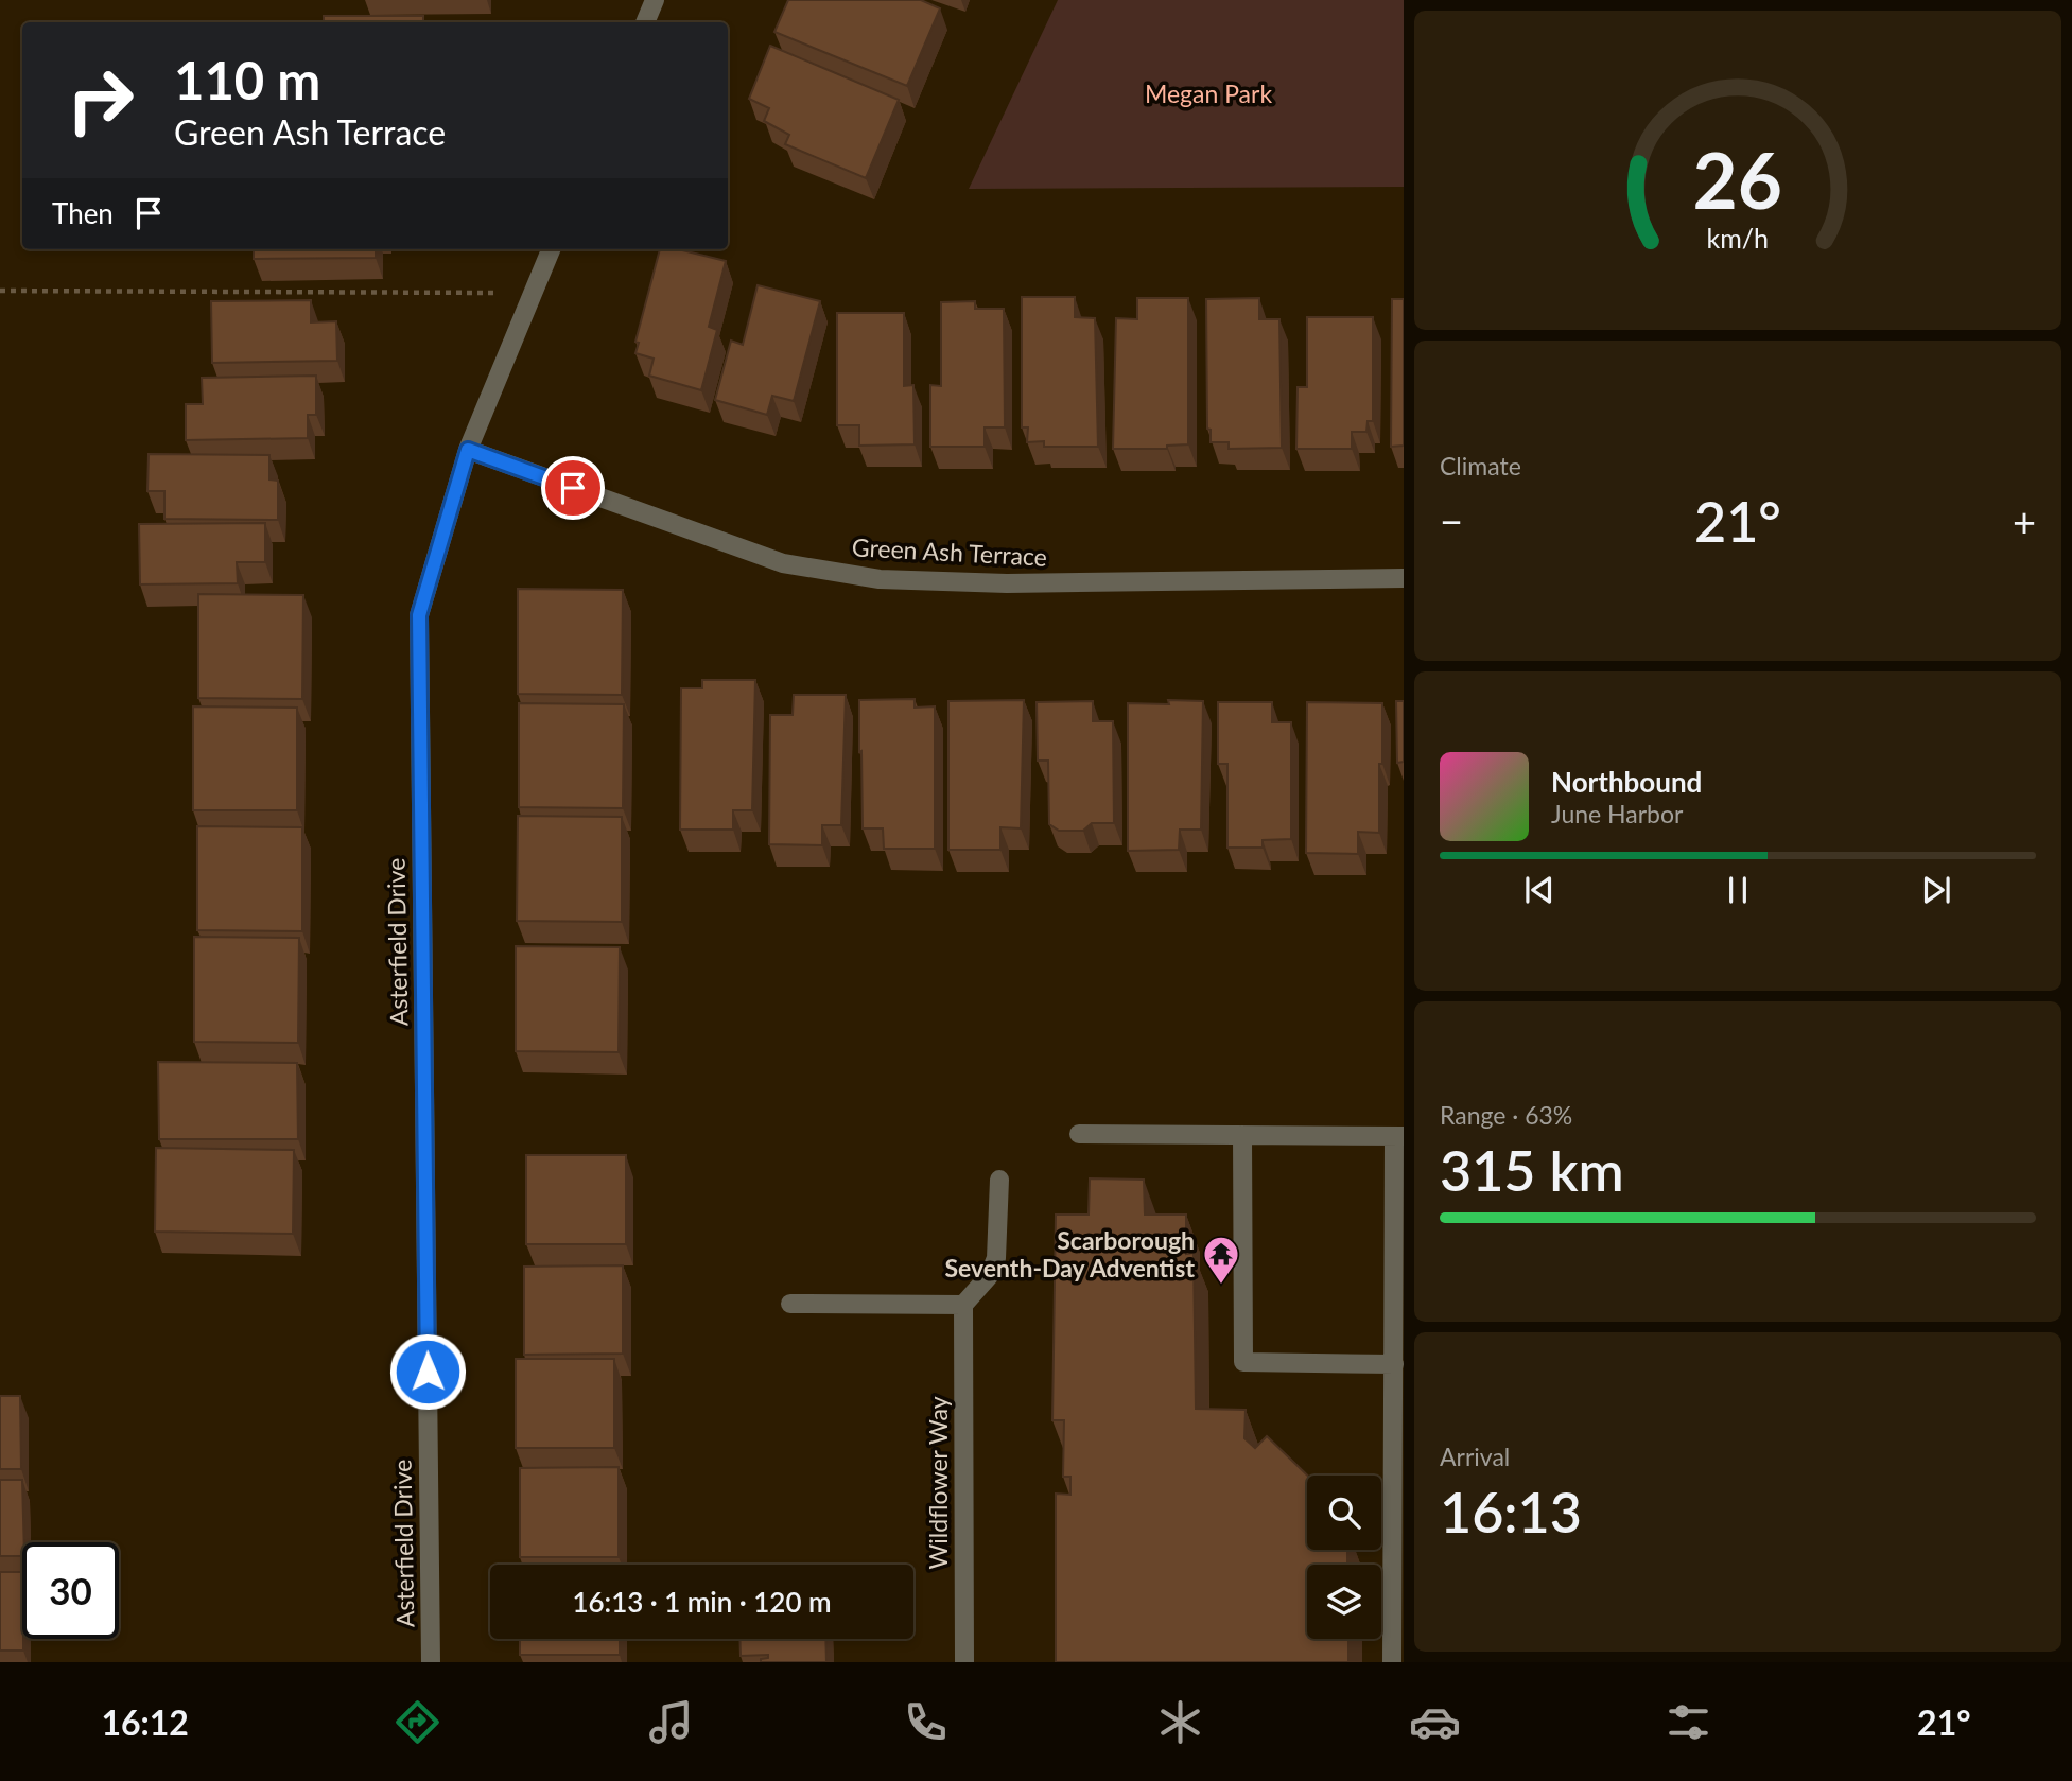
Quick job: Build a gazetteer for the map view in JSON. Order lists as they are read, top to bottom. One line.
{"streets":{"street":["Green Ash Terrace","Asterfield Drive","Wildflower Way"]},"crossings":[["Green Ash Terrace","Asterfield Drive"]],"parks":["Megan Park"],"places":{"temple":["Scarborough Seventh-Day Adventist"]},"page":{"turn":["110 m","Green Ash Terrace"],"then":"Then","tile":["Climate",["Range · 63%","315 km"],["Arrival","16:13"]],"heat":["−","21°","+"],"song":["Northbound","June Harbor"],"limit":"30","trip":"16:13 · 1 min · 120 m","tabs":["16:12","21°"],"gauge":["26","km/h"]}}
